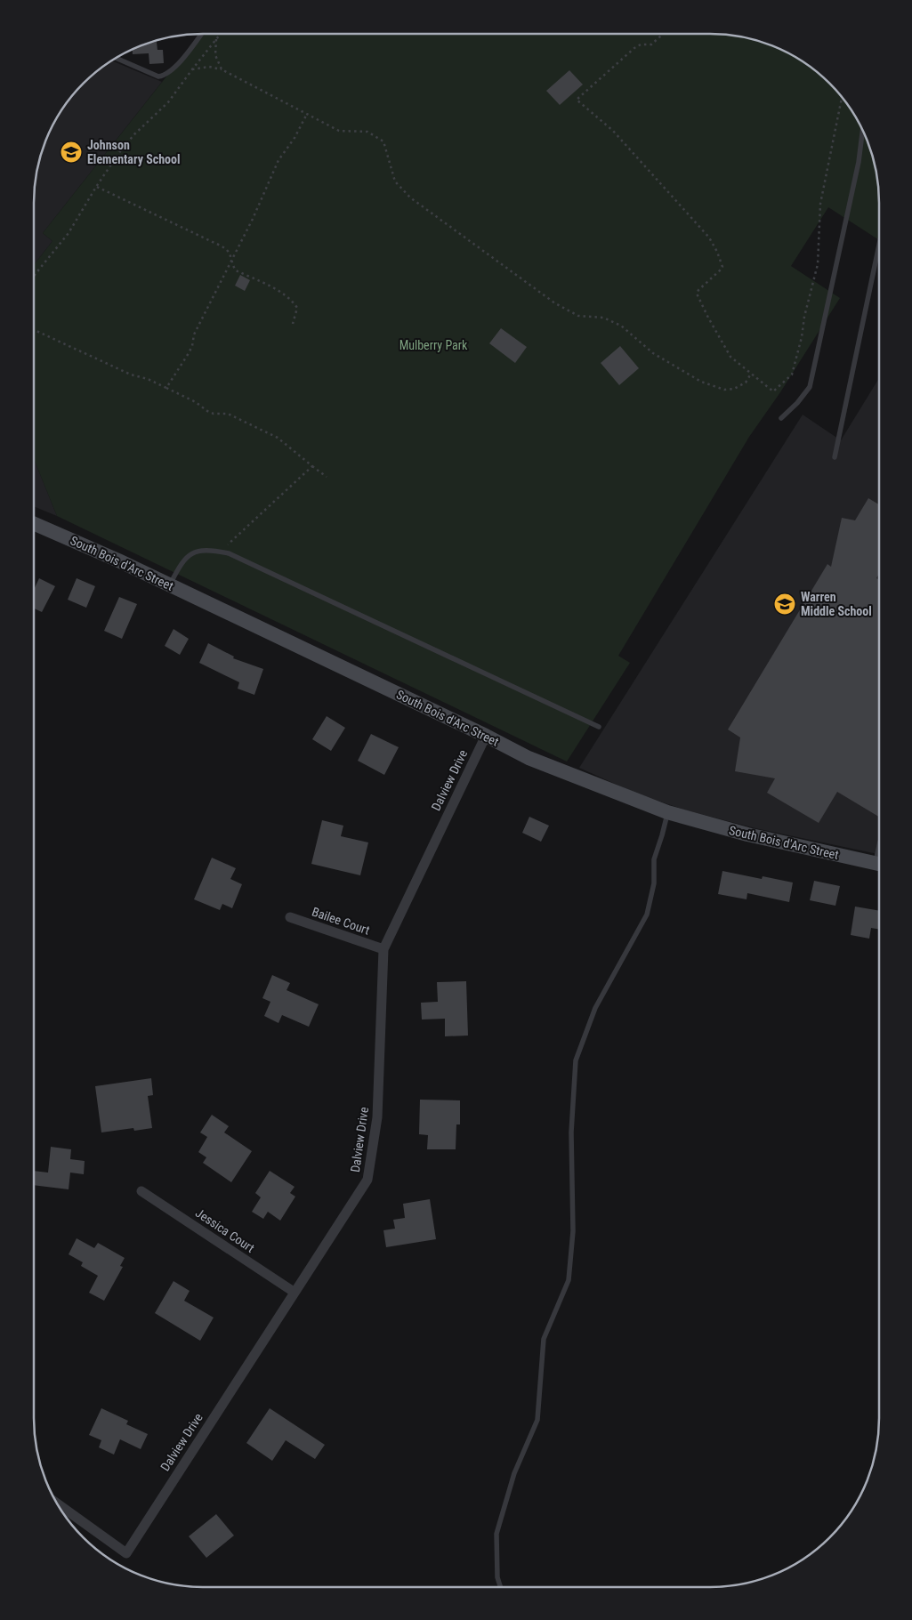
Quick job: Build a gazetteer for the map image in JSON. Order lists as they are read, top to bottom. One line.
{"streets":{"main road":["South Bois d'Arc Street"],"street":["Dalview Drive","Bailee Court","Jessica Court"]},"crossings":[["South Bois d'Arc Street","Dalview Drive"],["Dalview Drive","Bailee Court"],["Dalview Drive","Jessica Court"]],"parks":["Mulberry Park"],"places":{"school or university":["Johnson Elementary School","Warren Middle School"]}}
